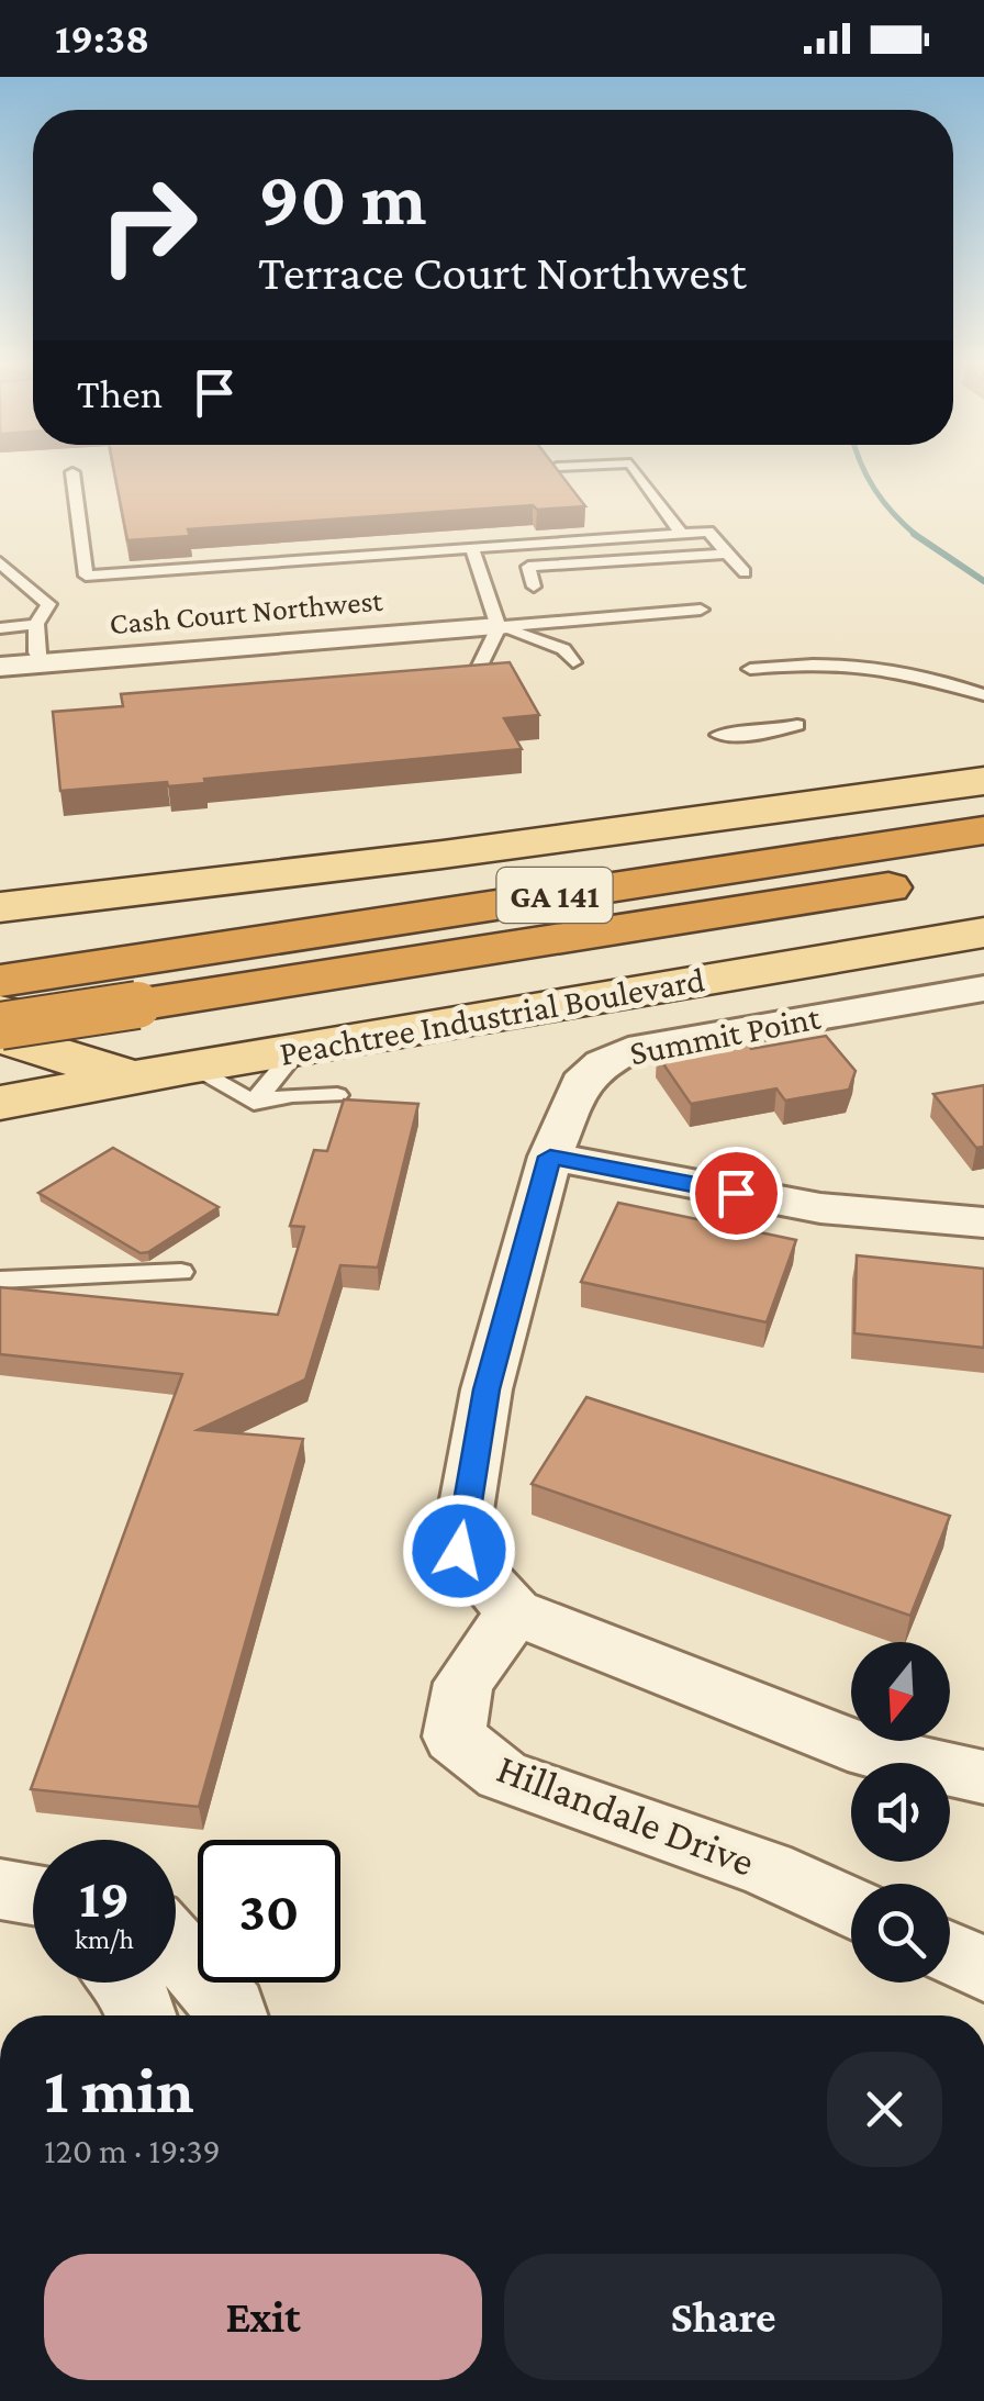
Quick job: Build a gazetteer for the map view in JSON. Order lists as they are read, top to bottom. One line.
{"streets":{"highway":["GA 141","Peachtree Industrial Boulevard"],"street":["Cash Court Northwest","Summit Point","Hillandale Drive"]},"crossings":[["Summit Point","Hillandale Drive"]],"north":"bottom","page":{"status":"19:38","turn":["90 m","Terrace Court Northwest"],"then":"Then","speed":"19 km/h","limit":"30","heading":["1 min","120 m · 19:39"],"buttons":["Exit","Share"]}}
